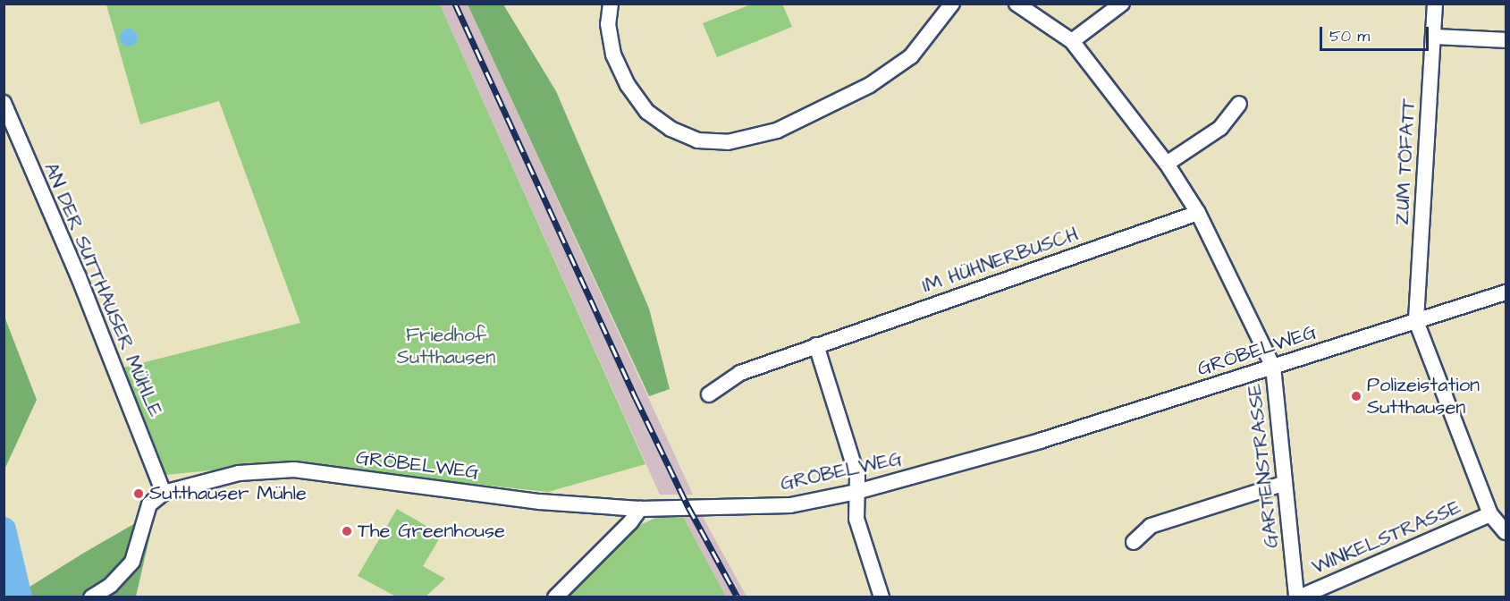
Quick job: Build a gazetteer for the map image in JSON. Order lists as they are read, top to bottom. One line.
{"streets":{"street":["ZUM TÖFATT","IM HÜHNERBUSCH","AN DER SUTTHAUSER MÜHLE","GRÖBELWEG","GARTENSTRASSE","WINKELSTRASSE"]},"crossings":[["ZUM TÖFATT","GRÖBELWEG"],["IM HÜHNERBUSCH","GARTENSTRASSE"],["AN DER SUTTHAUSER MÜHLE","GRÖBELWEG"],["GRÖBELWEG","GARTENSTRASSE"],["GARTENSTRASSE","WINKELSTRASSE"]],"parks":["Friedhof Sutthausen"],"places":["Polizeistation Sutthausen","Sutthauser Mühle","The Greenhouse"],"scale_bar":"50 m"}
